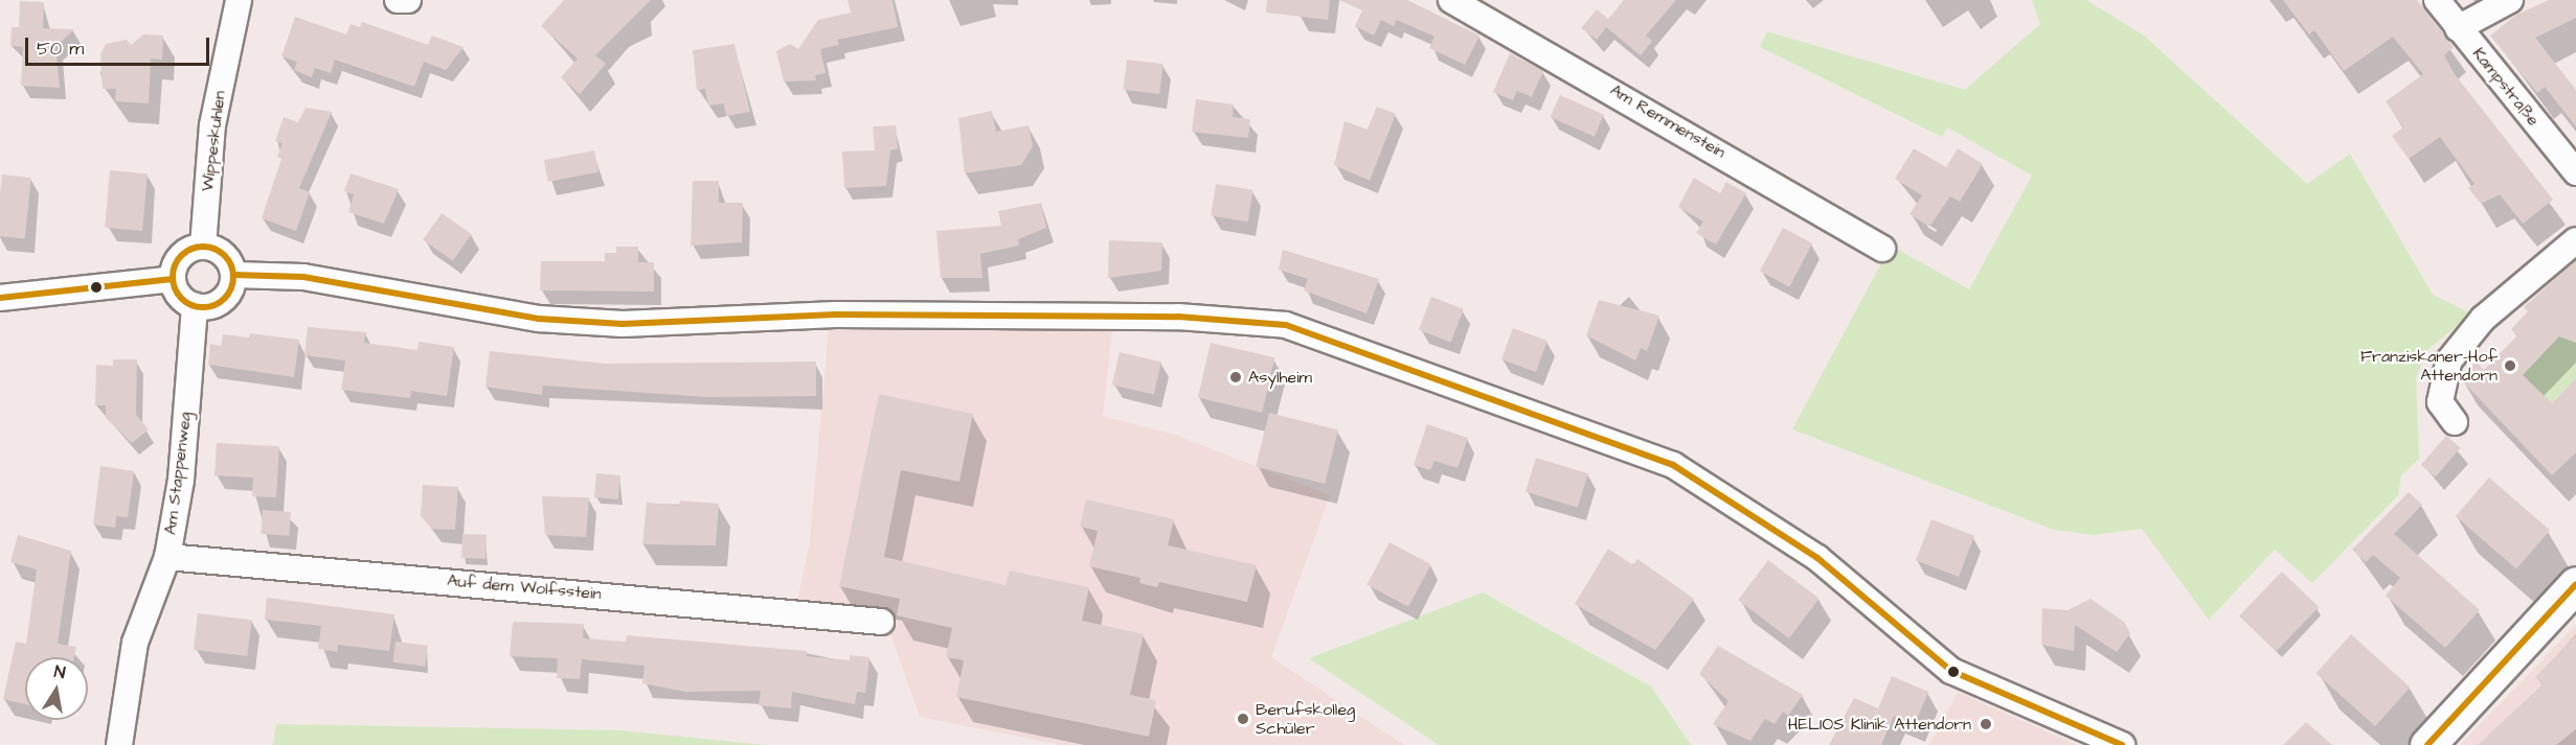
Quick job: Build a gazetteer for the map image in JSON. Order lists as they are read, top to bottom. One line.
{"streets":{"street":["Kampstraße","Am Remmenstein","Wippeskuhlen","Am Stappenweg","Auf dem Wolfsstein"]},"crossings":[["Wippeskuhlen","Am Stappenweg"],["Am Stappenweg","Auf dem Wolfsstein"]],"places":["Franziskaner-Hof Attendorn","Asylheim","Berufskolleg Schüler","HELIOS Klinik Attendorn"],"scale_bar":"50 m","north":"top"}
